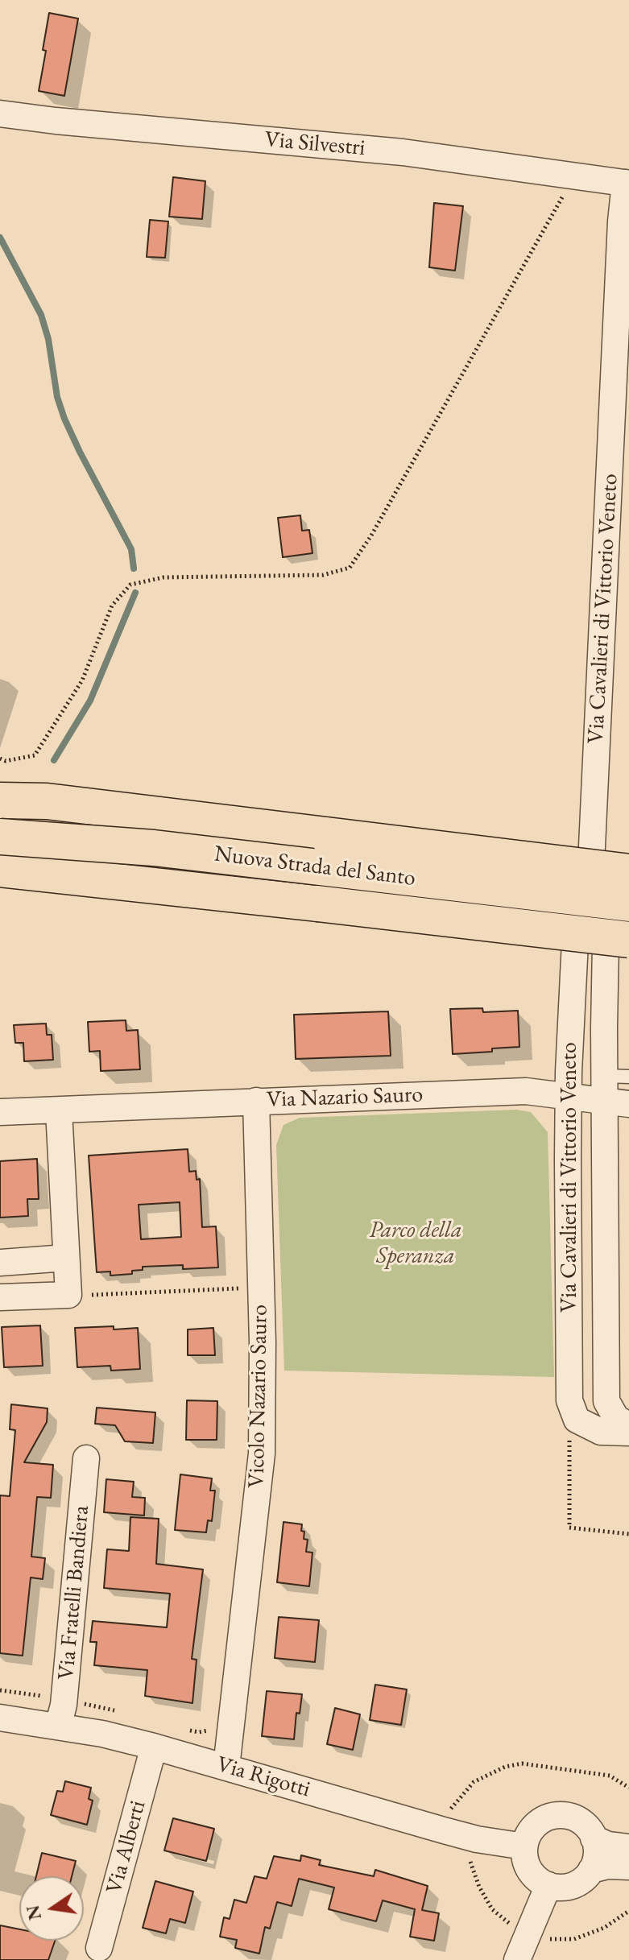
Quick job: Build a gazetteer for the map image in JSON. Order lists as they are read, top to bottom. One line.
{"streets":{"highway":["Nuova Strada del Santo"],"street":["Via Silvestri","Via Cavalieri di Vittorio Veneto","Via Nazario Sauro","Vicolo Nazario Sauro","Via Fratelli Bandiera","Via Rigotti","Via Alberti"]},"crossings":[["Via Silvestri","Via Cavalieri di Vittorio Veneto"],["Via Cavalieri di Vittorio Veneto","Via Nazario Sauro"],["Via Nazario Sauro","Vicolo Nazario Sauro"],["Vicolo Nazario Sauro","Via Rigotti"],["Via Fratelli Bandiera","Via Rigotti"],["Via Rigotti","Via Alberti"]],"parks":["Parco della Speranza"],"north":"left"}
